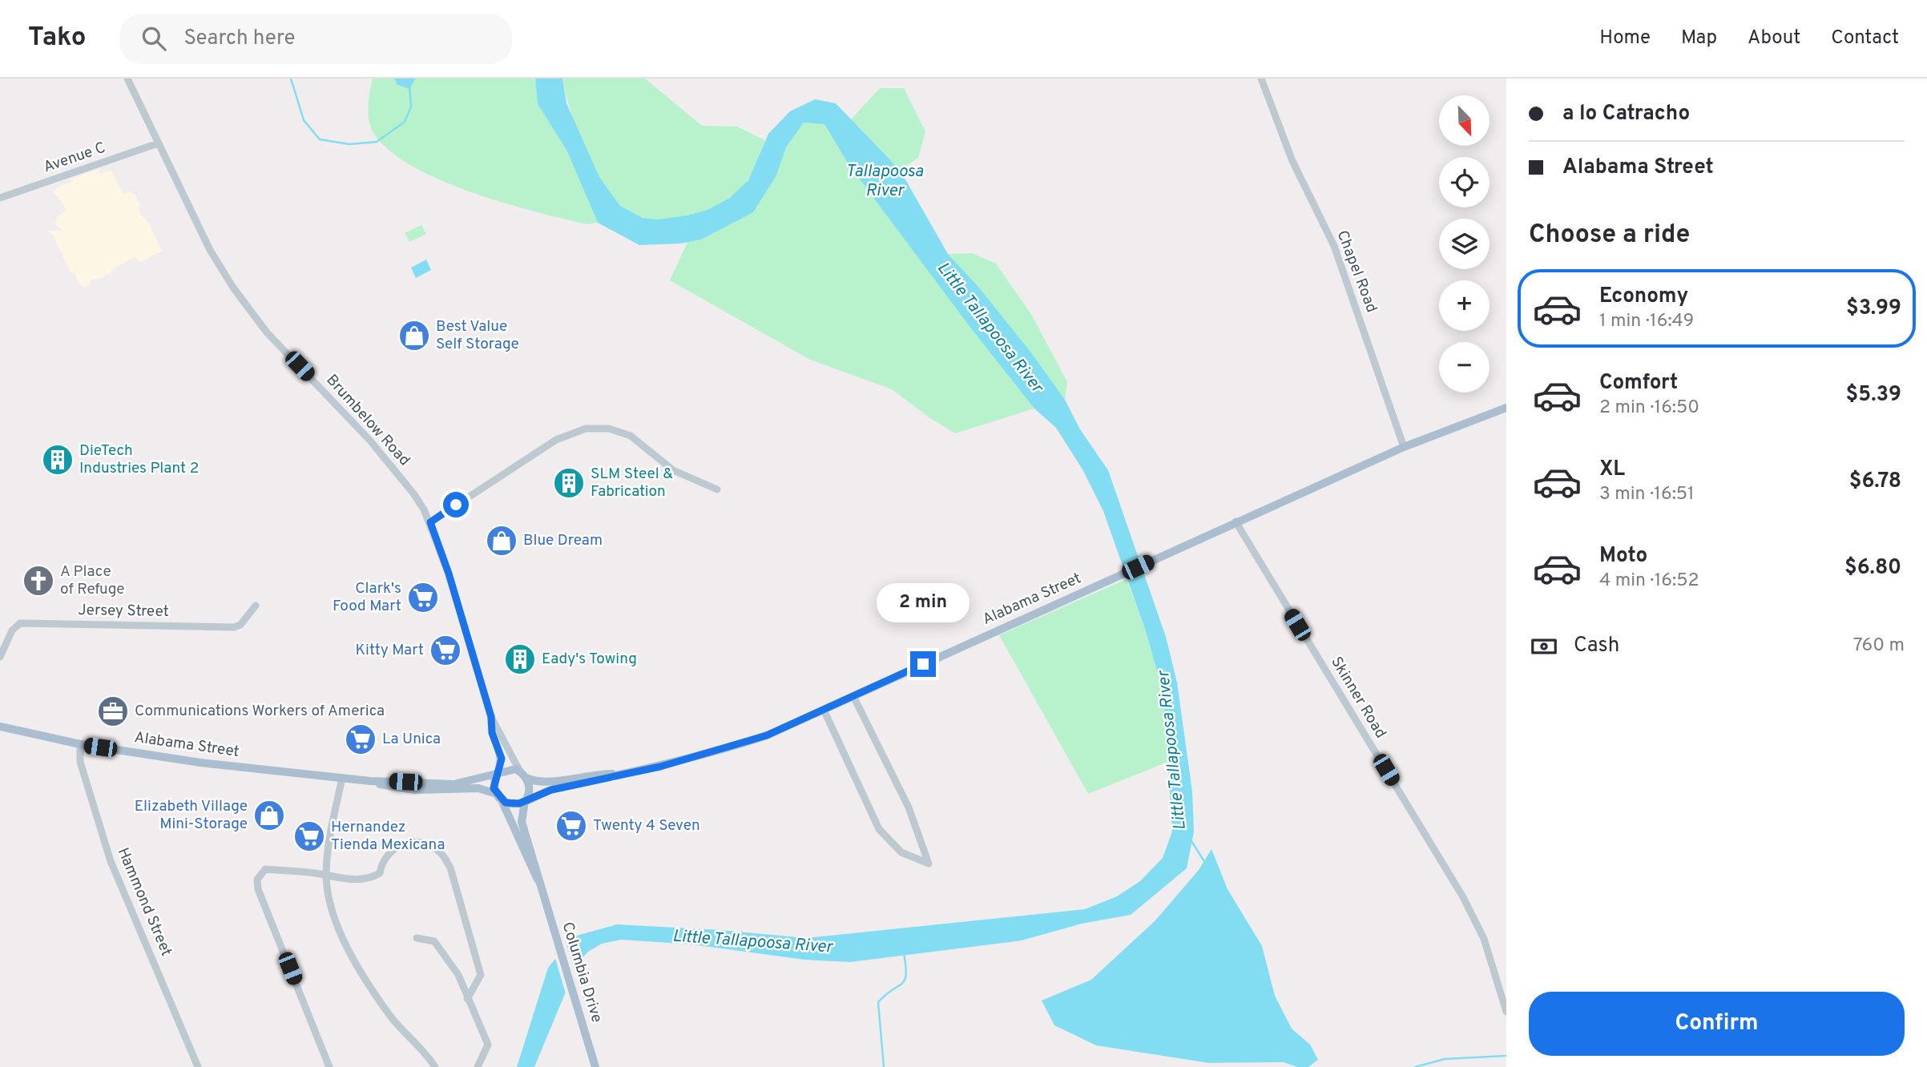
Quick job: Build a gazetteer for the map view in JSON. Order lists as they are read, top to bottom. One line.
{"streets":{"main road":["Alabama Street","Columbia Drive"],"street":["Avenue C","Chapel Road","Brumbelow Road","Jersey Street","Skinner Road","Hammond Street"]},"crossings":[["Avenue C","Brumbelow Road"],["Chapel Road","Alabama Street"],["Brumbelow Road","Alabama Street"],["Brumbelow Road","Columbia Drive"],["Alabama Street","Skinner Road"],["Alabama Street","Hammond Street"],["Alabama Street","Columbia Drive"]],"water":["Tallapoosa River","Little Tallapoosa River"],"places":{"shop":["Best Value Self Storage","Blue Dream","Elizabeth Village Mini-Storage"],"building":["DieTech Industries Plant 2","SLM Steel & Fabrication","Eady's Towing"],"church":["A Place of Refuge"],"supermarket":["Clark's Food Mart","Kitty Mart","La Unica","Twenty 4 Seven","Hernandez Tienda Mexicana"],"office":["Communications Workers of America"]},"north":"bottom right","page":{"header":"Tako","search":"Search here","nav":["Home","Map","About","Contact"],"banner":["a lo Catracho","Alabama Street"],"map_buttons":["+","−"],"heading":"Choose a ride","list":[{"name":"Economy","note":"1 min · 16:49","value":"$3.99"},{"name":"Comfort","note":"2 min · 16:50","value":"$5.39"},{"name":"XL","note":"3 min · 16:51","value":"$6.78"},{"name":"Moto","note":"4 min · 16:52","value":"$6.80"}],"bubble":"2 min","pay":["Cash","760 m"],"buttons":"Confirm"}}
